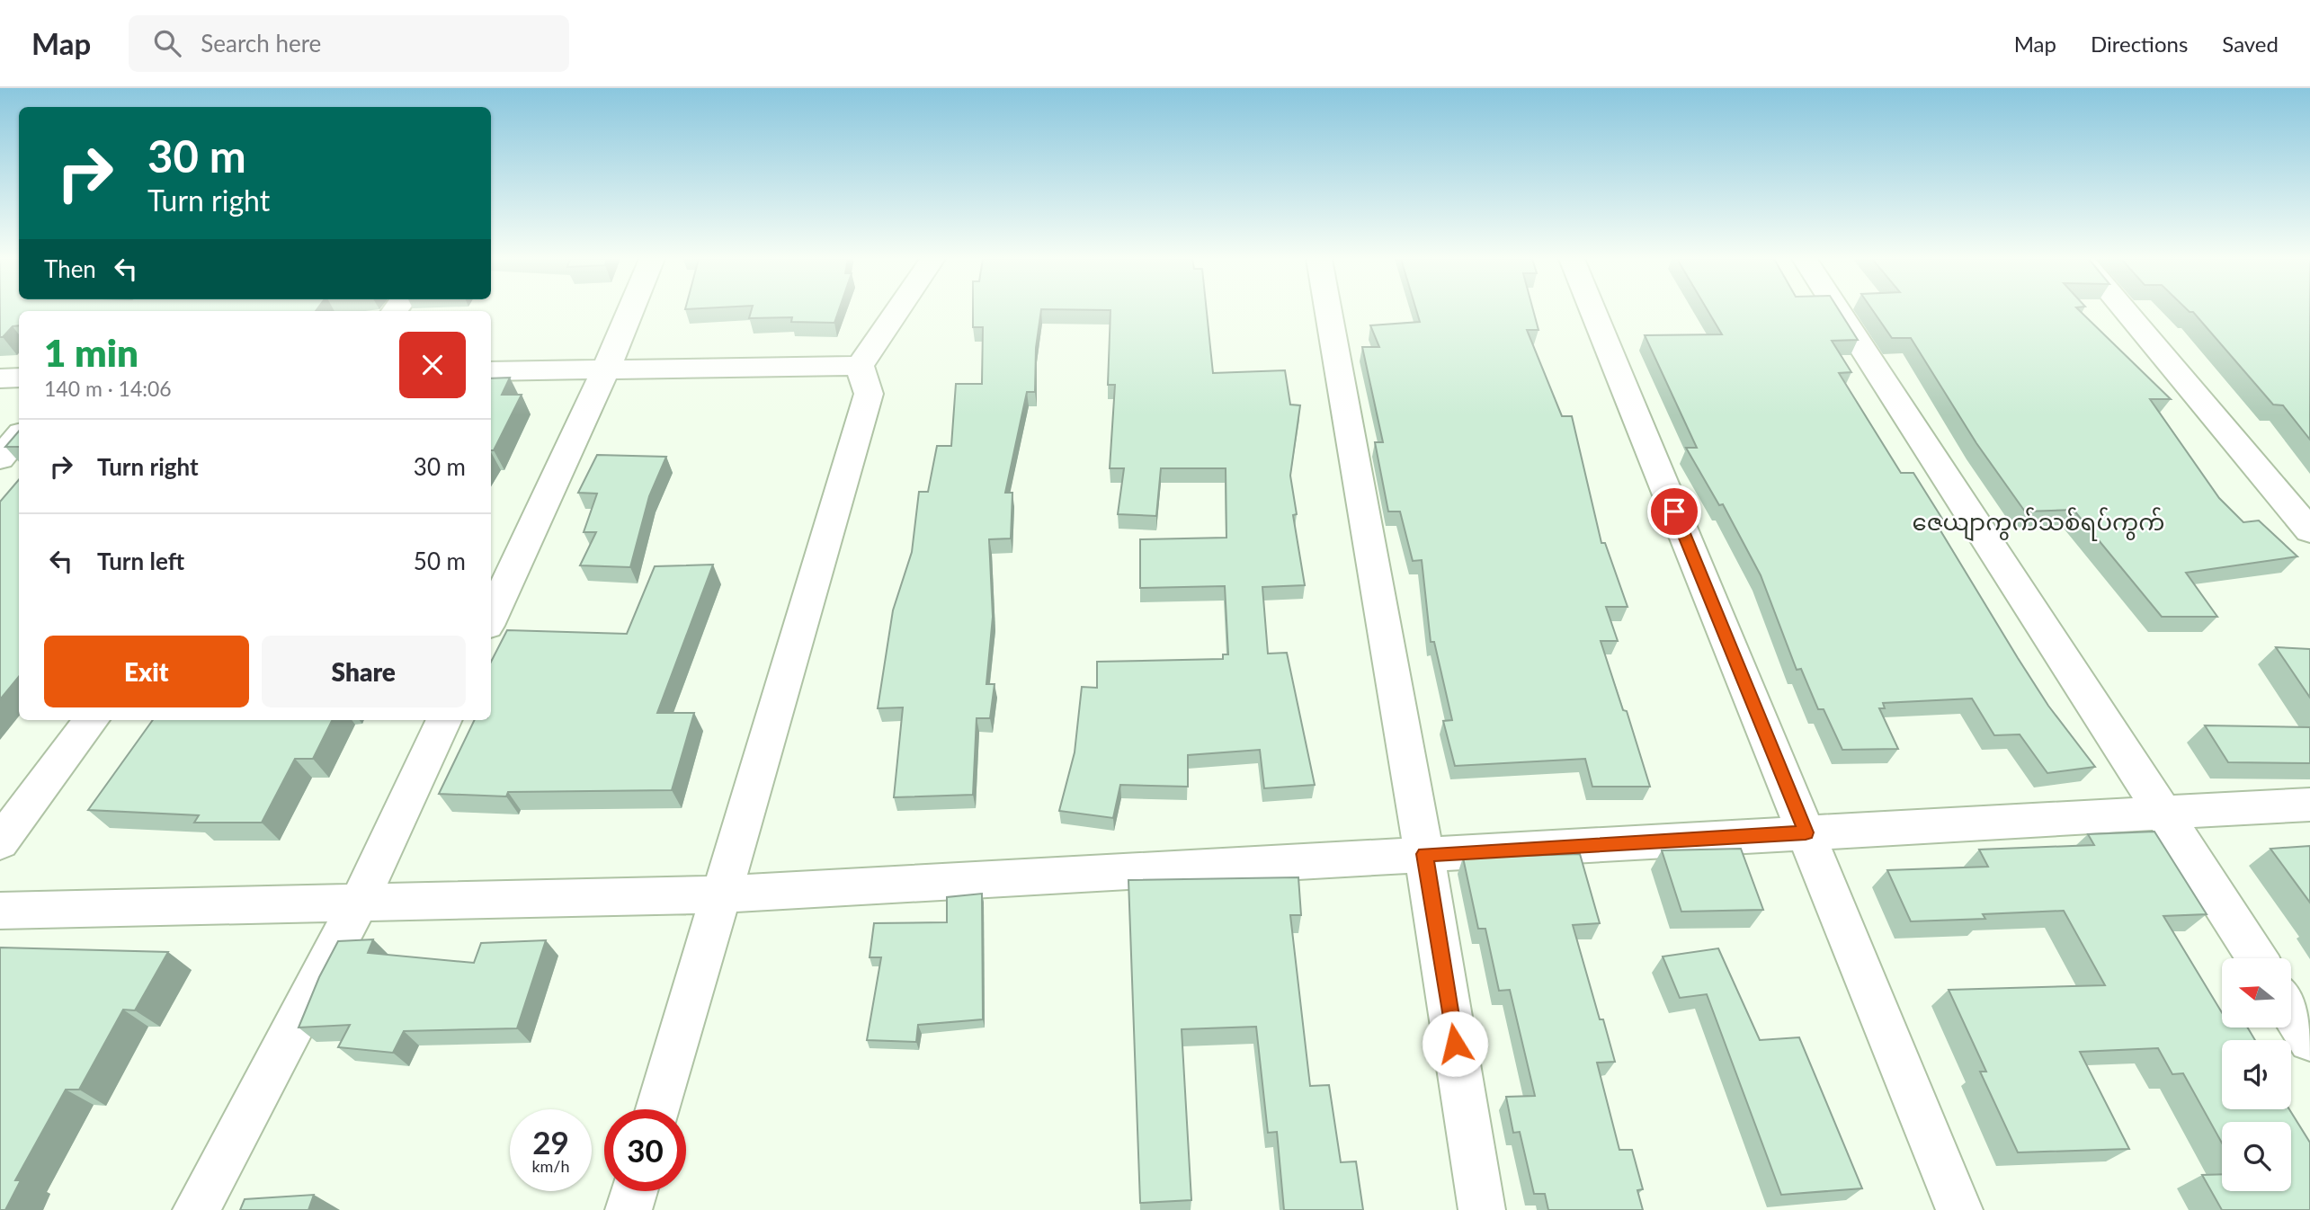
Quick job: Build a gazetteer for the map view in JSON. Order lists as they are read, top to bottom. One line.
{"districts":["ဇေယျာကွက်သစ်ရပ်ကွက်"],"north":"left","page":{"header":"Map","search":"Search here","nav":["Map","Directions","Saved"],"turn":["30 m","Turn right"],"then":"Then","heading":["1 min","140 m · 14:06"],"list":[{"name":"Turn right","value":"30 m"},{"name":"Turn left","value":"50 m"}],"buttons":["Exit","Share"],"speed":"29 km/h","limit":"30"}}
